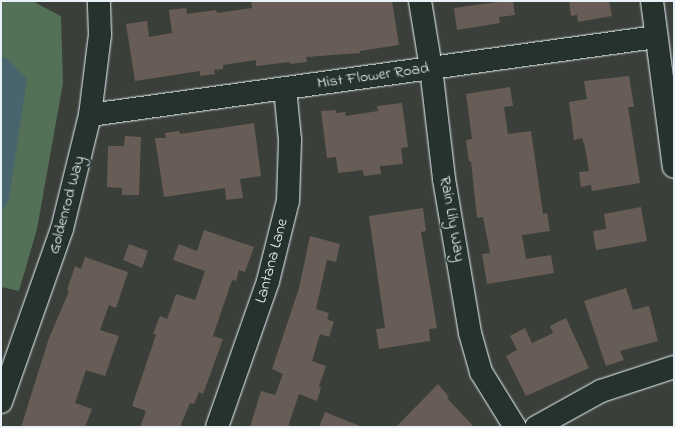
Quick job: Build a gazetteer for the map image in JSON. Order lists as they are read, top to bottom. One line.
{"streets":{"street":["Mist Flower Road","Goldenrod Way","Rain Lily Way","Lantana Lane"]},"crossings":[["Mist Flower Road","Goldenrod Way"],["Mist Flower Road","Rain Lily Way"],["Mist Flower Road","Lantana Lane"]]}
